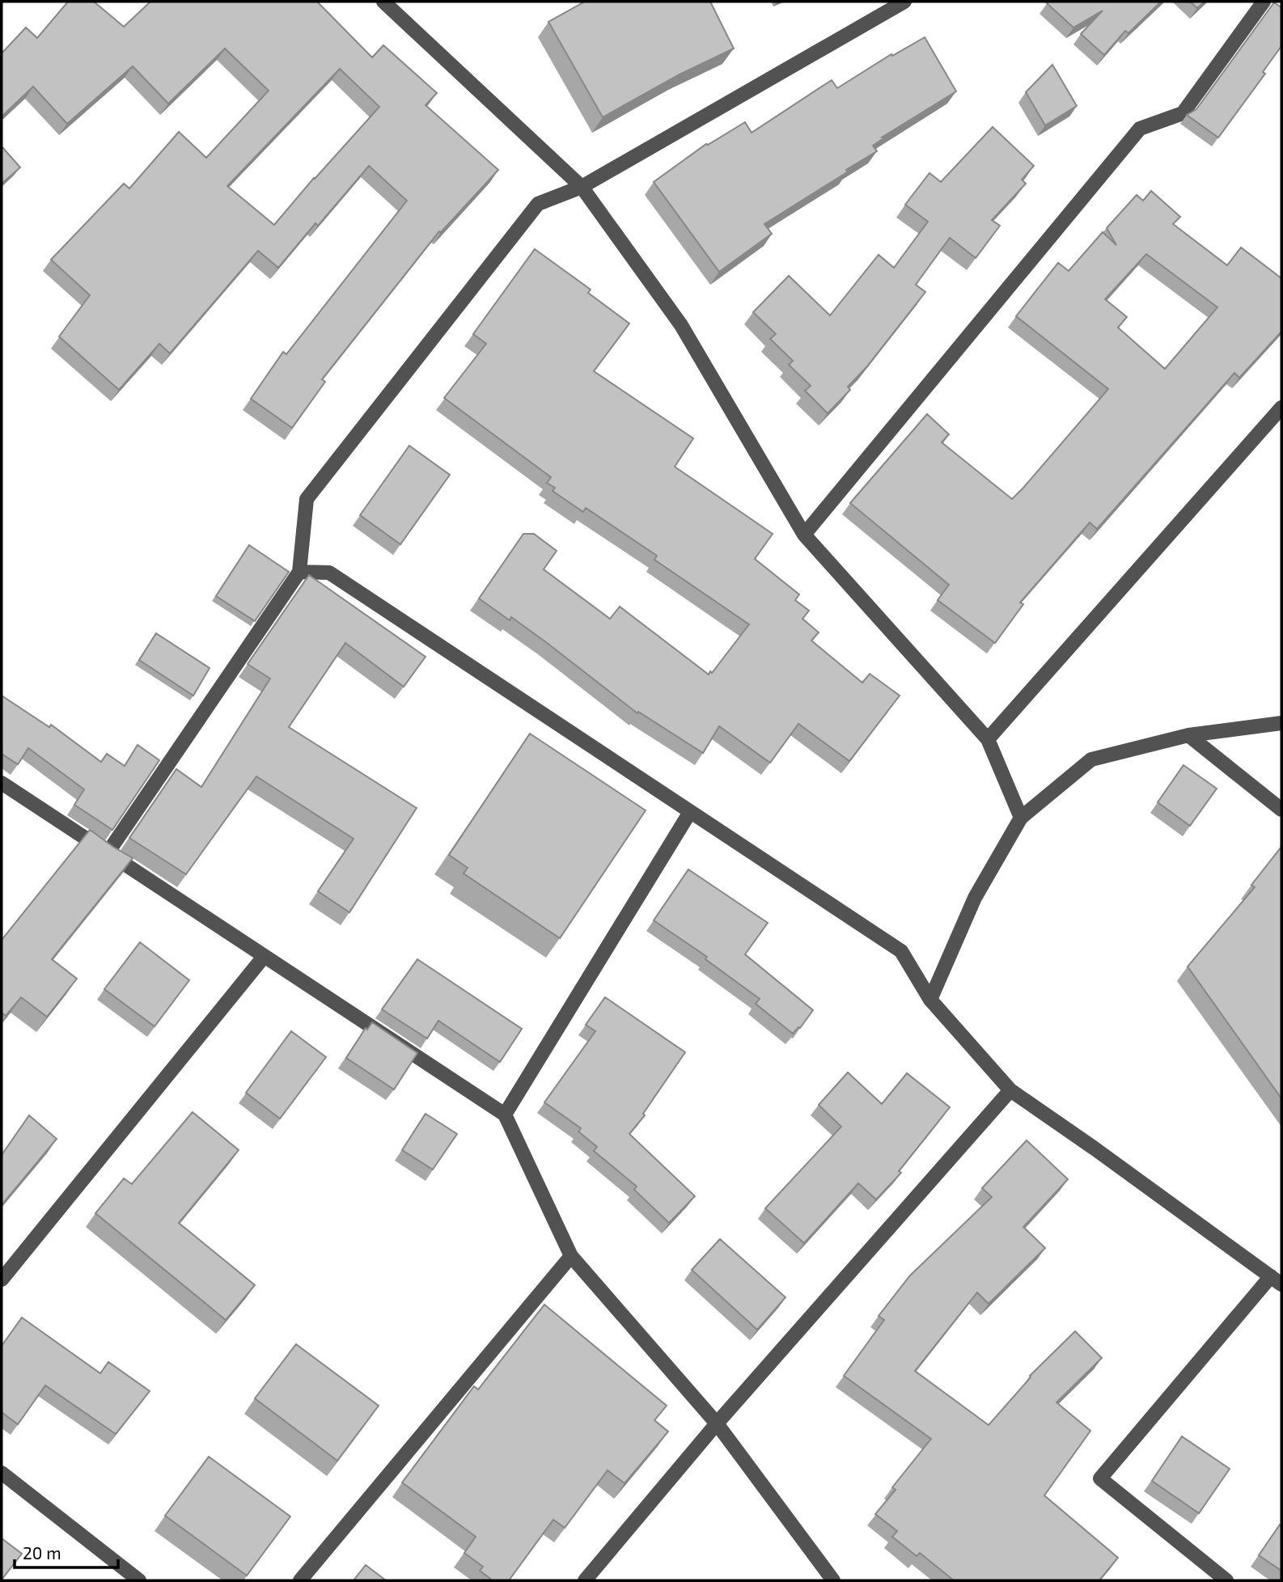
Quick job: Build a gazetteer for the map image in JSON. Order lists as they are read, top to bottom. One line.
{"scale_bar":"20 m"}
